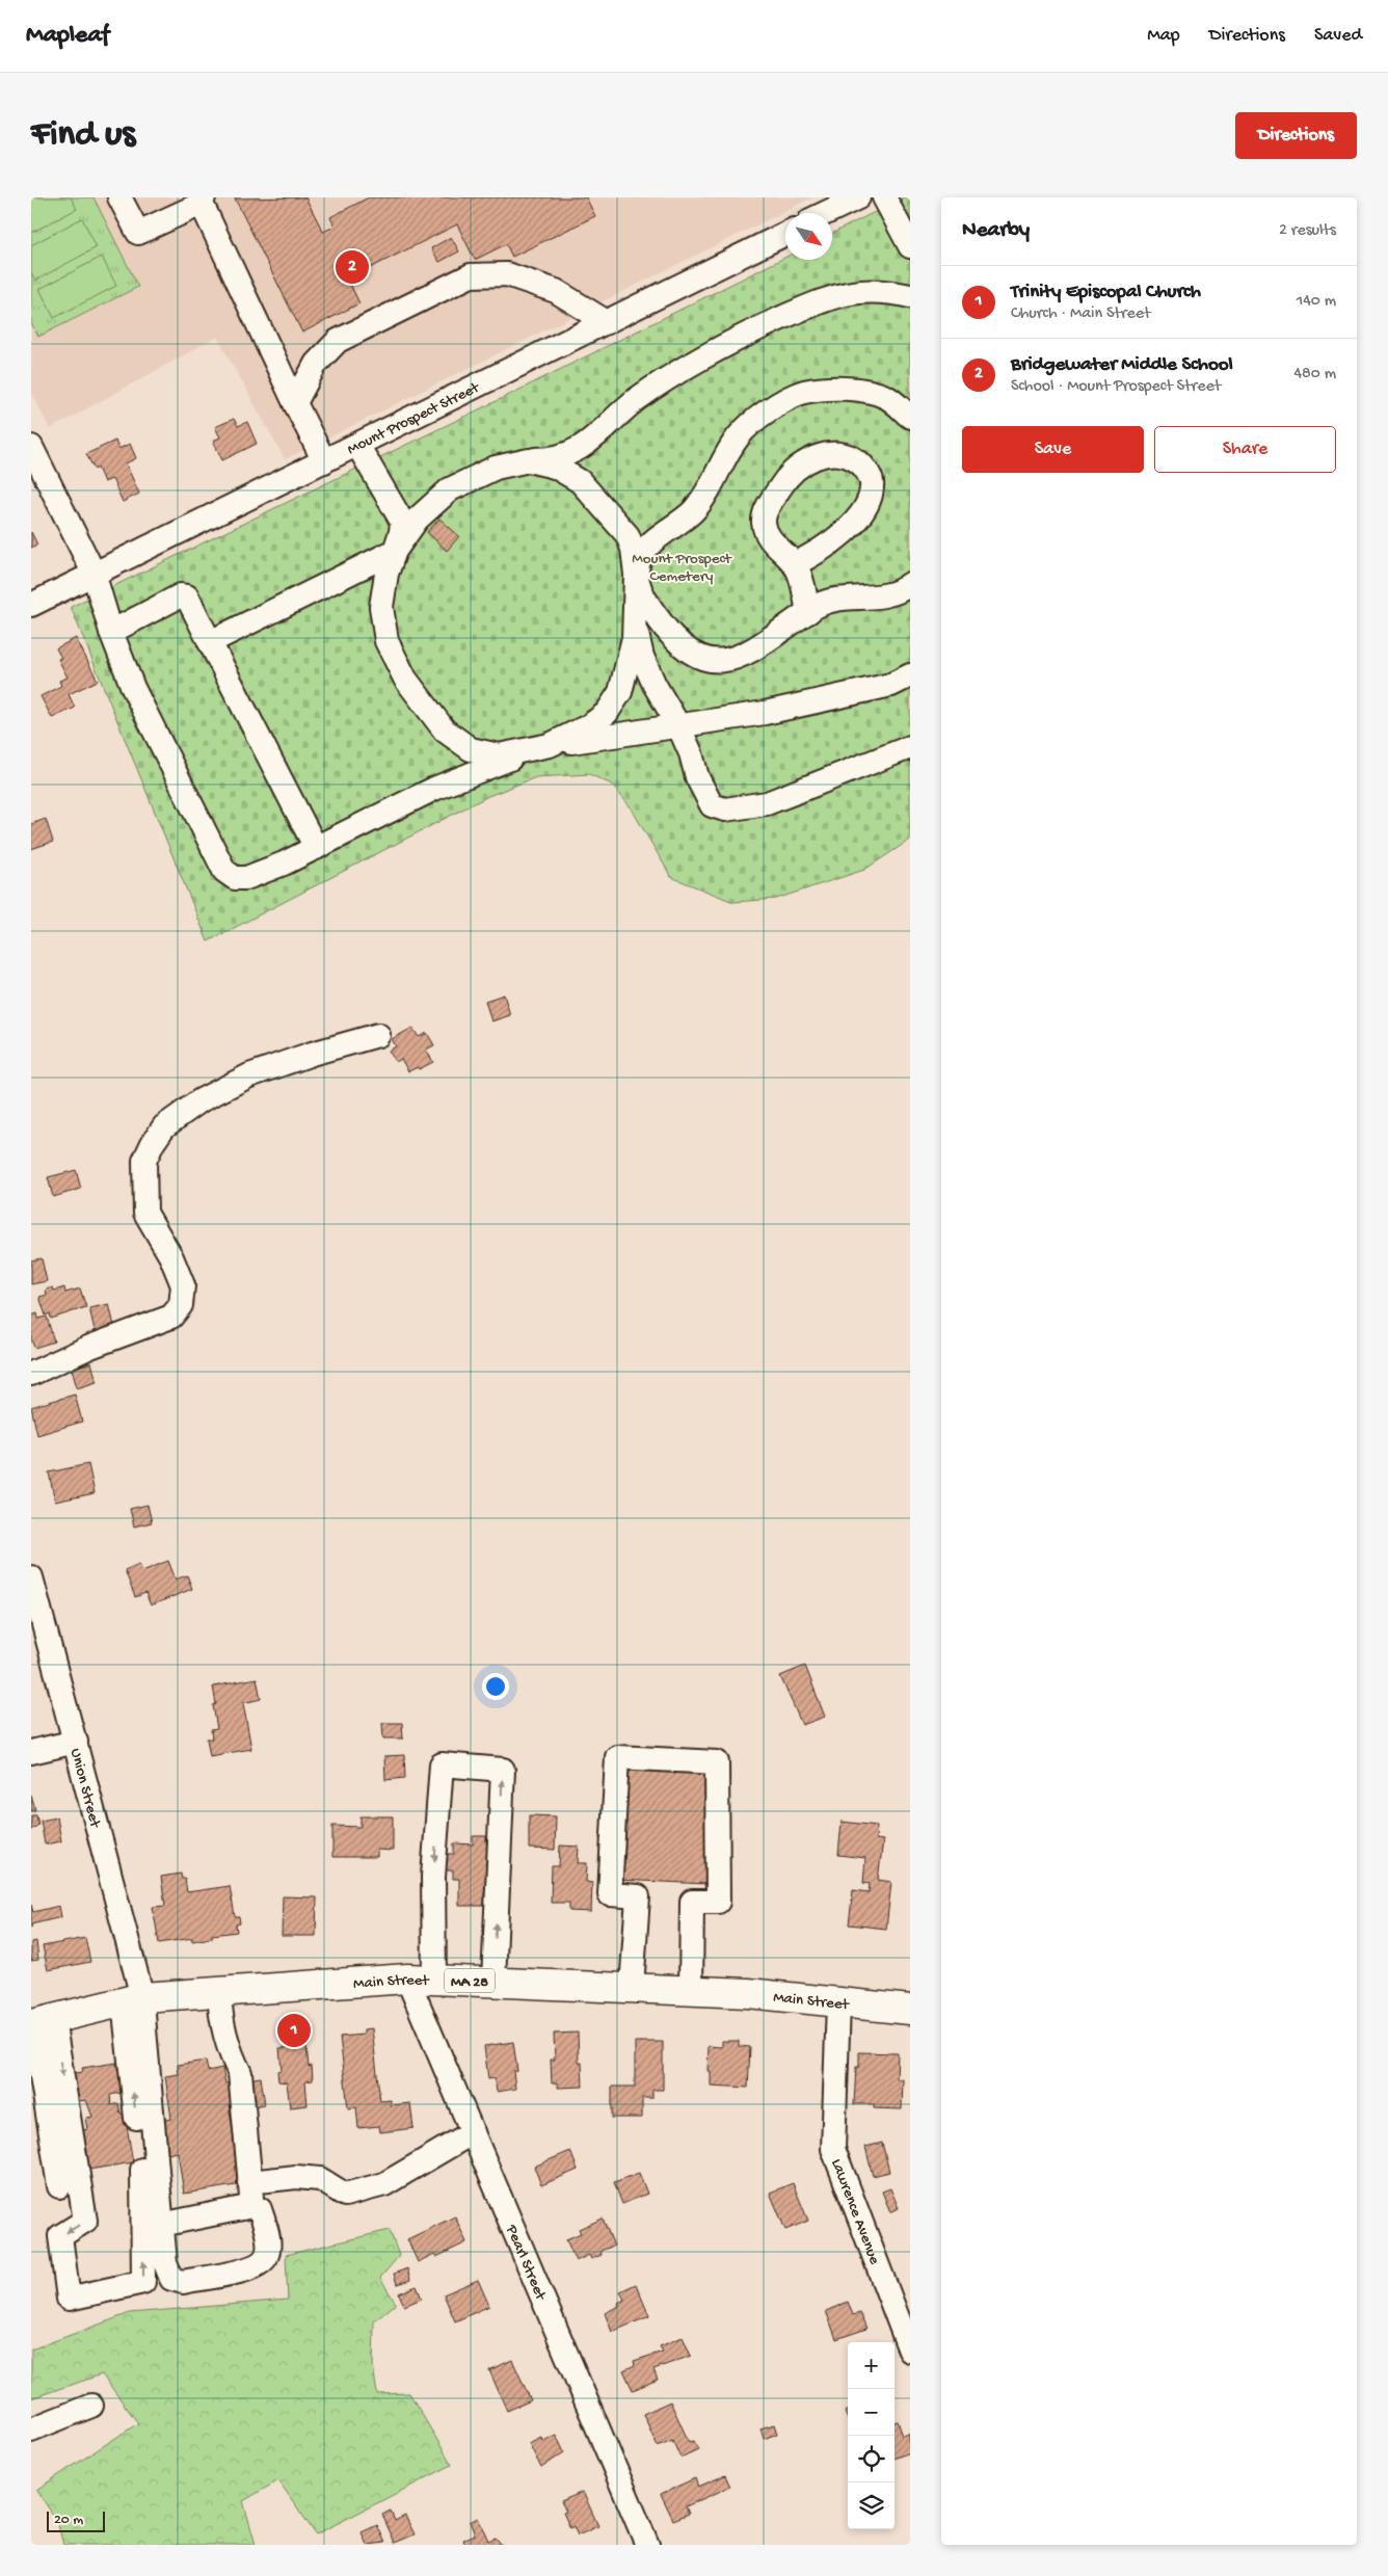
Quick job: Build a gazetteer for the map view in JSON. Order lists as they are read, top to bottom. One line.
{"streets":{"main road":["Main Street","MA 28"],"street":["Mount Prospect Street","Union Street","Lawrence Avenue","Pearl Street"]},"crossings":[["Union Street","Main Street"],["Main Street","Lawrence Avenue"],["Main Street","Pearl Street"]],"parks":["Mount Prospect Cemetery"],"scale_bar":"20 m","north":"bottom right","page":{"header":"Mapleaf","nav":["Map","Directions","Saved"],"buttons":["Directions",["Save","Share"]],"title":"Find us","heading":["Nearby","2 results"],"pins":["2","1"],"list":[{"mark":"1","name":"Trinity Episcopal Church","note":"Church · Main Street","value":"140 m"},{"mark":"2","name":"Bridgewater Middle School","note":"School · Mount Prospect Street","value":"480 m"}],"map_buttons":["+","−"],"scale":"20 m"}}
